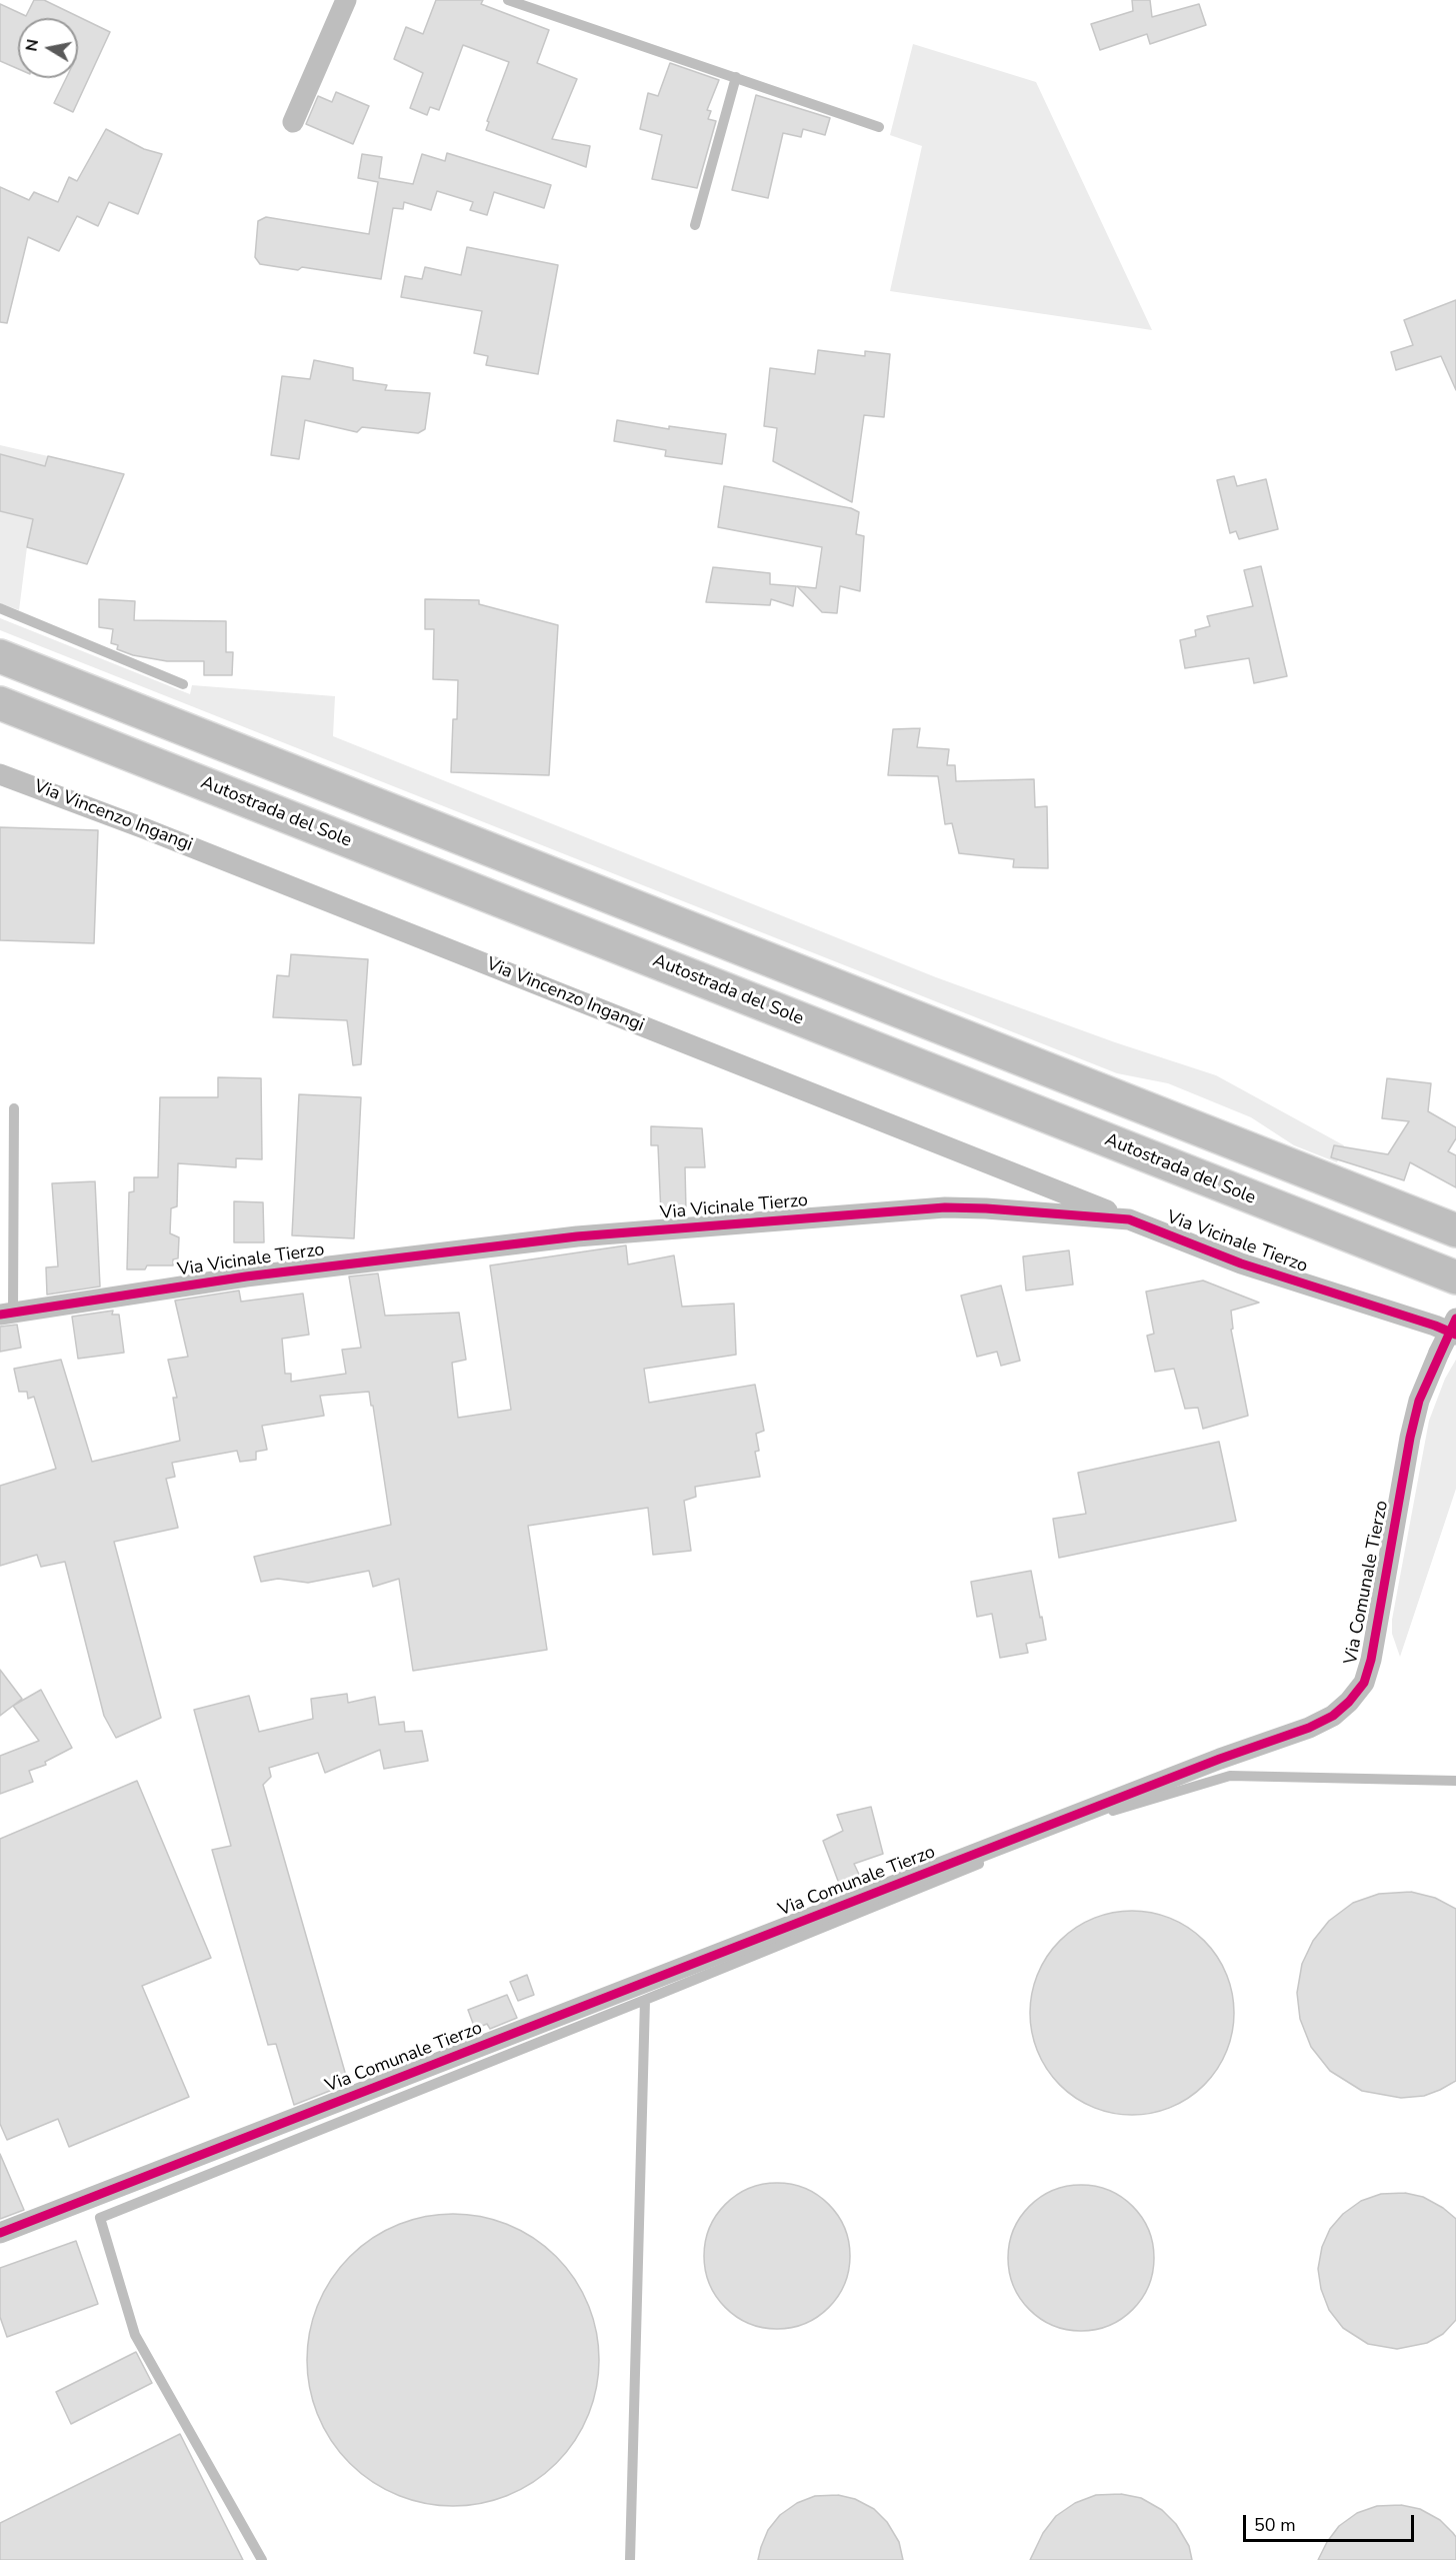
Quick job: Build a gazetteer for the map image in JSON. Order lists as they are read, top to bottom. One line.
{"streets":{"highway":["Autostrada del Sole"],"street":["Via Vincenzo Ingangi","Via Vicinale Tierzo","Via Comunale Tierzo"]},"crossings":[["Via Vincenzo Ingangi","Via Vicinale Tierzo"]],"scale_bar":"50 m","north":"left"}
